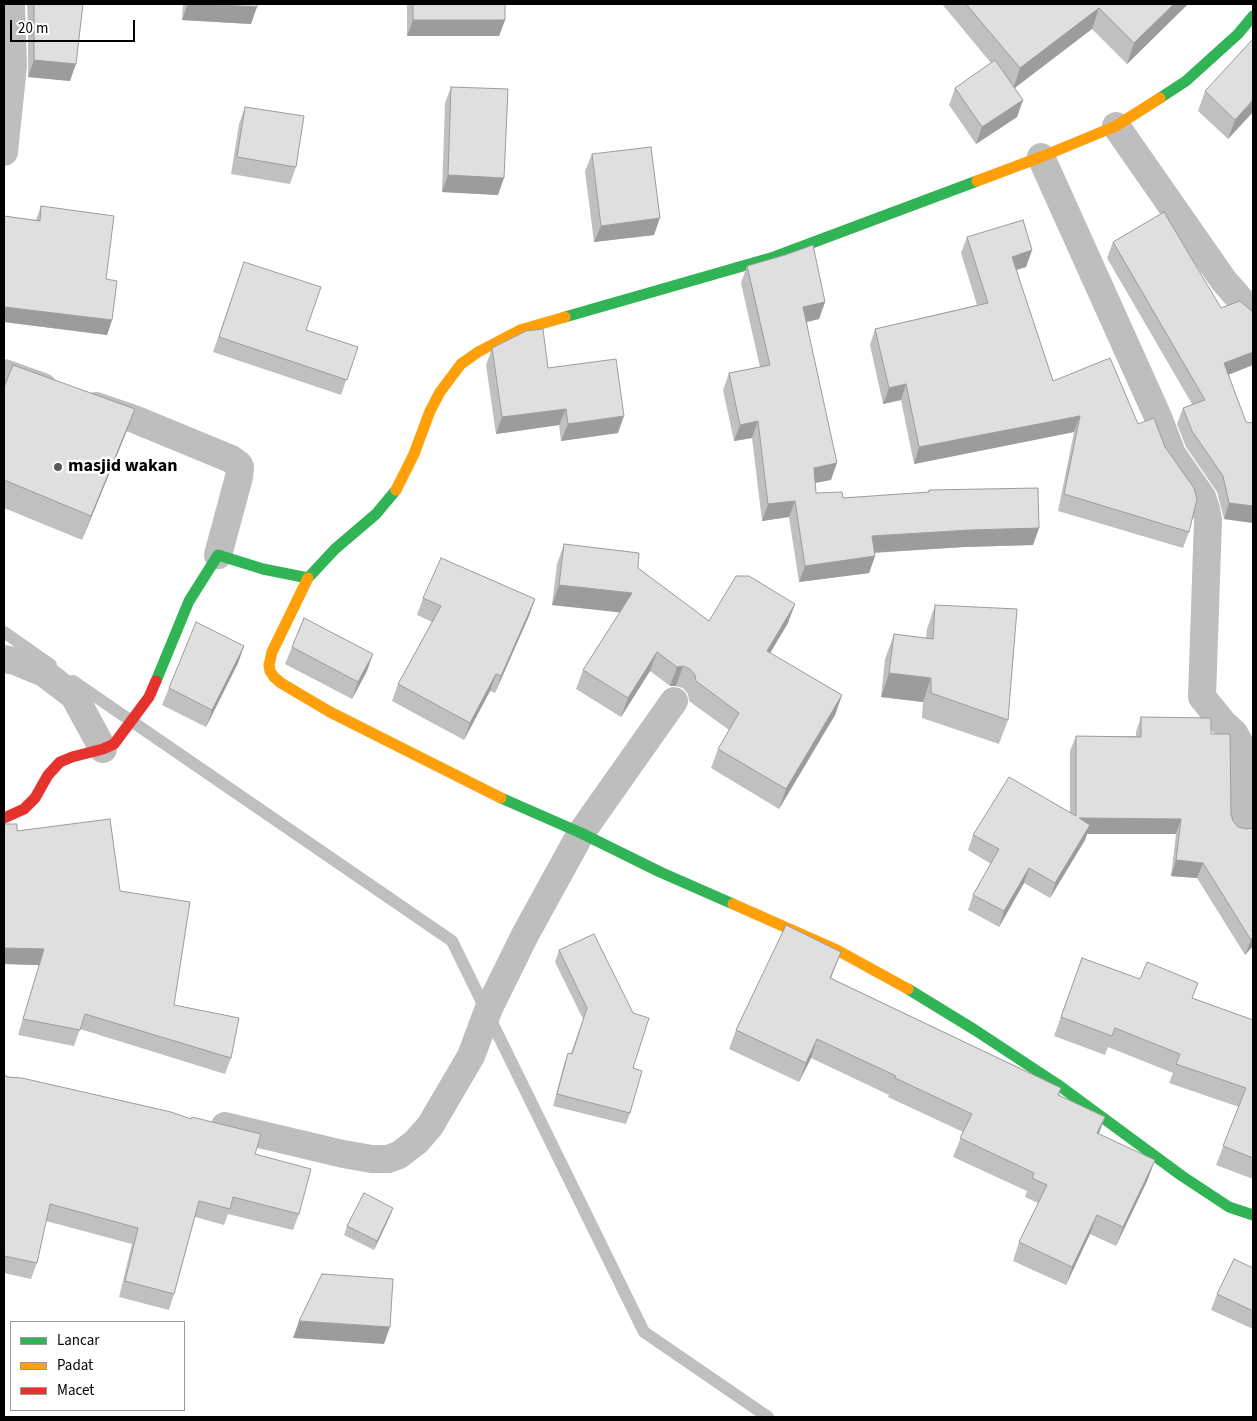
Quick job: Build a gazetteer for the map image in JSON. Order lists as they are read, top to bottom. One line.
{"places":["masjid wakan"],"legend":["Lancar","Padat","Macet"],"scale_bar":"20 m"}
